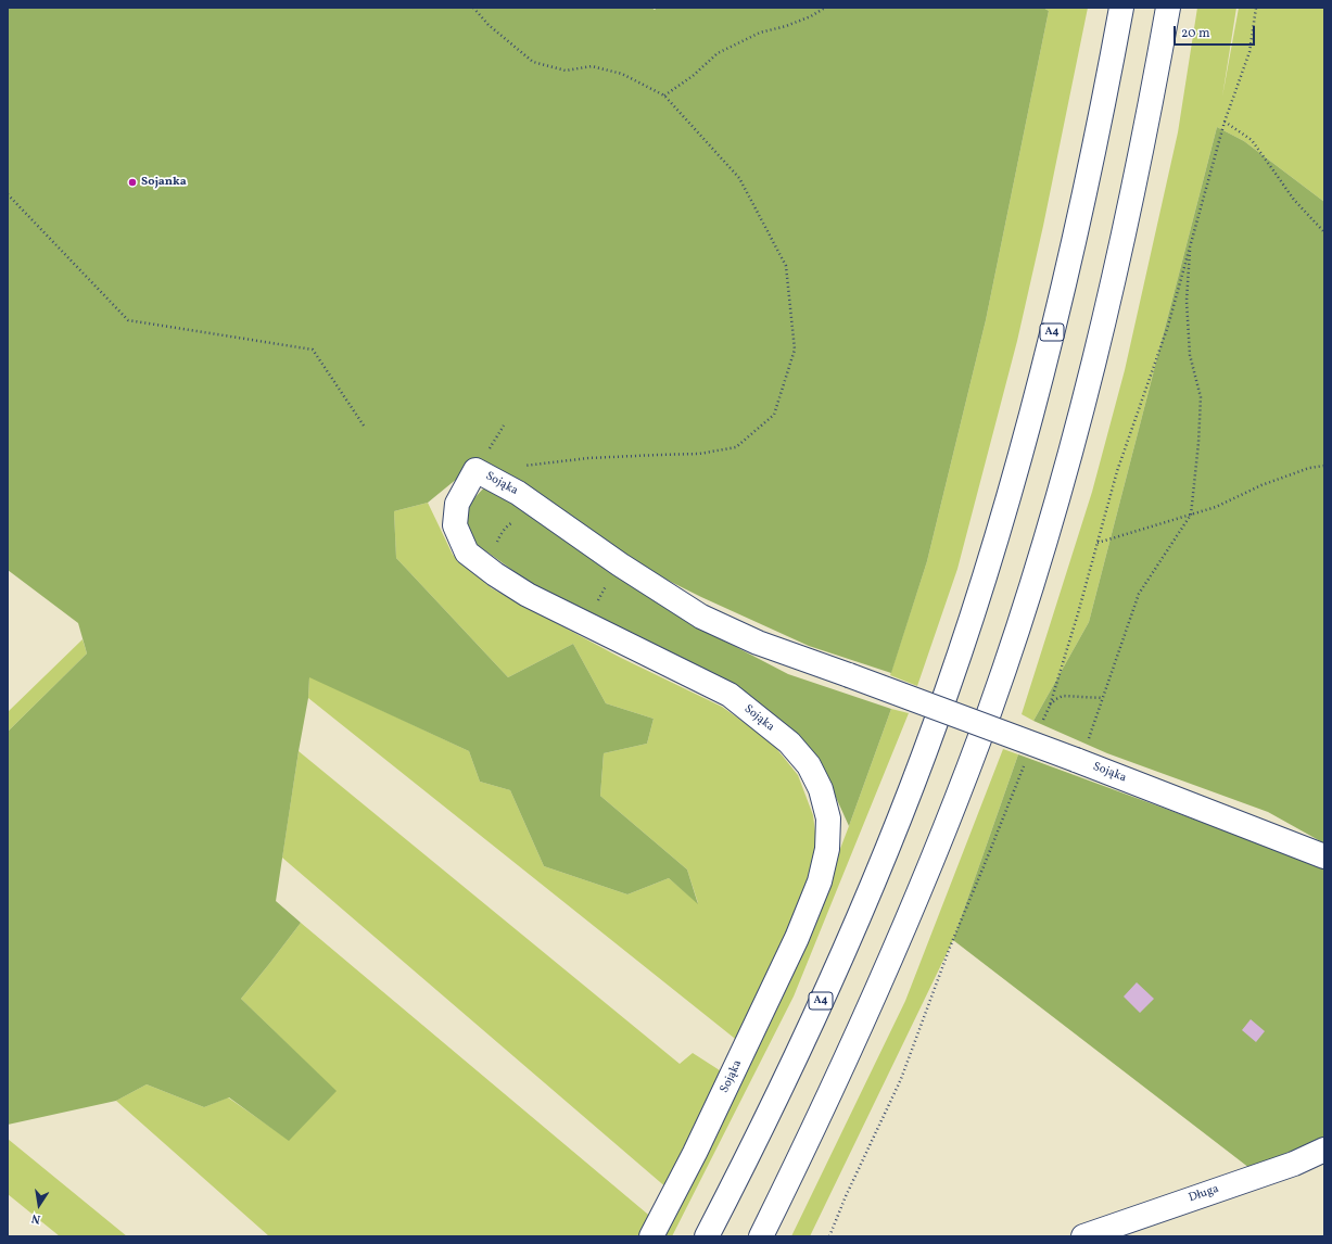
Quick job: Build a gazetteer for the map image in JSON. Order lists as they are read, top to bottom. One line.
{"streets":{"main road":["A4","Sojąka","Długa"]},"places":["Sojanka"],"scale_bar":"20 m","north":"bottom"}
